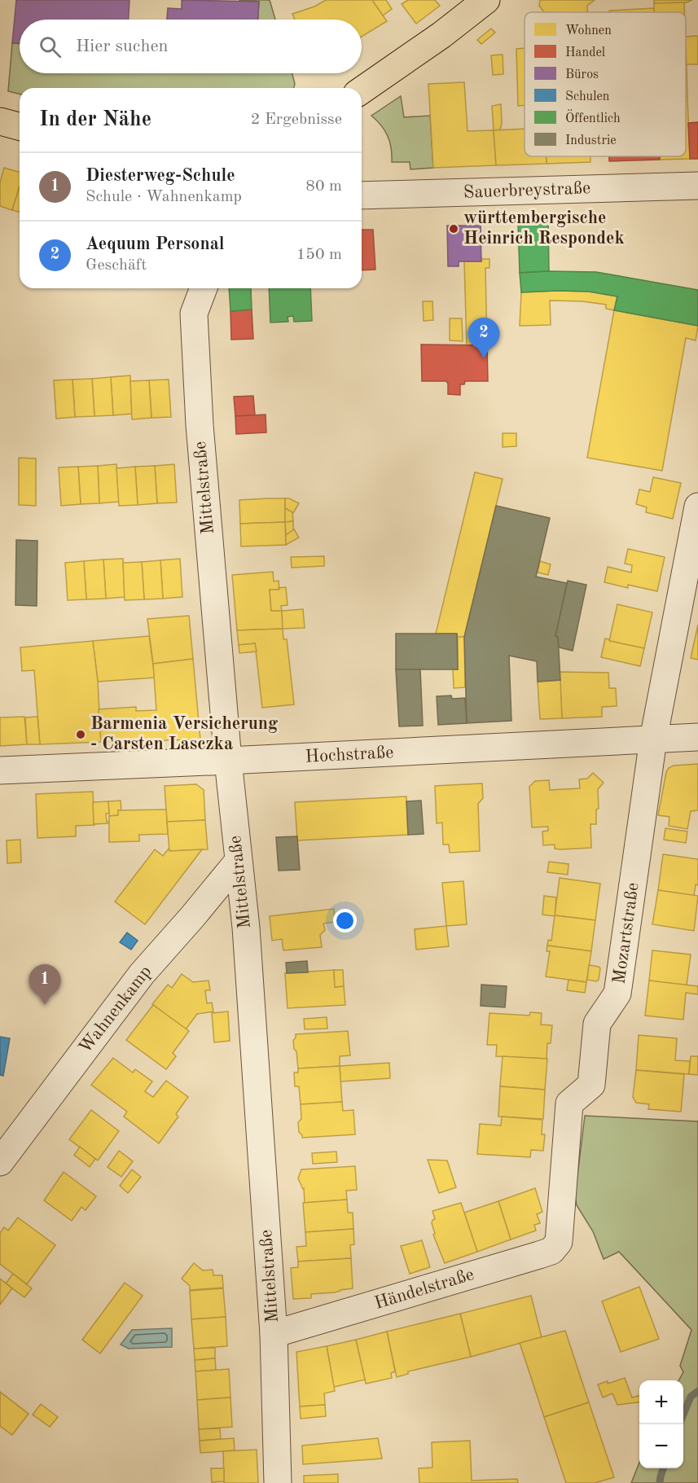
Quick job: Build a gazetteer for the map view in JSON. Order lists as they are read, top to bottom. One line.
{"streets":{"street":["Sauerbreystraße","Mittelstraße","Hochstraße","Mozartstraße","Wahnenkamp","Händelstraße"]},"crossings":[["Mittelstraße","Hochstraße"],["Mittelstraße","Wahnenkamp"],["Mittelstraße","Händelstraße"],["Hochstraße","Mozartstraße"],["Mozartstraße","Händelstraße"]],"places":["württembergische Heinrich Respondek","Barmenia Versicherung - Carsten Lasczka"],"legend":["Wohnen","Handel","Büros","Schulen","Öffentlich","Industrie"],"page":{"search":"Hier suchen","heading":["In der Nähe","2 Ergebnisse"],"list":[{"mark":"1","name":"Diesterweg-Schule","note":"Schule · Wahnenkamp","value":"80 m"},{"mark":"2","name":"Aequum Personal","note":"Geschäft","value":"150 m"}],"pins":["2","1"],"map_buttons":["+","−"]}}
